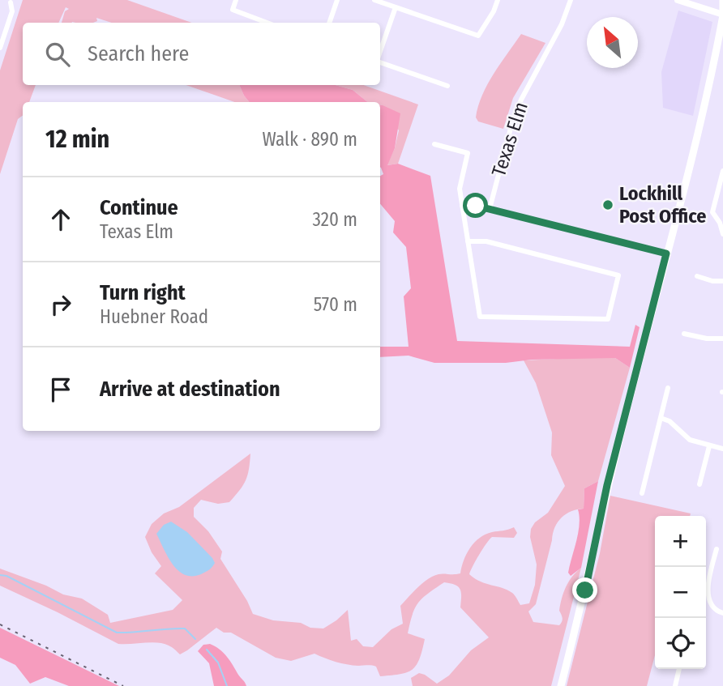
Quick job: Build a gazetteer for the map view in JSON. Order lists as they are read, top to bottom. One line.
{"streets":{"street":["Texas Elm"]},"places":["Lockhill Post Office"],"north":"top left","page":{"search":"Search here","heading":["12 min","Walk · 890 m"],"list":[["Continue","Texas Elm","320 m"],["Turn right","Huebner Road","570 m"],"Arrive at destination"],"map_buttons":["+","−"]}}
